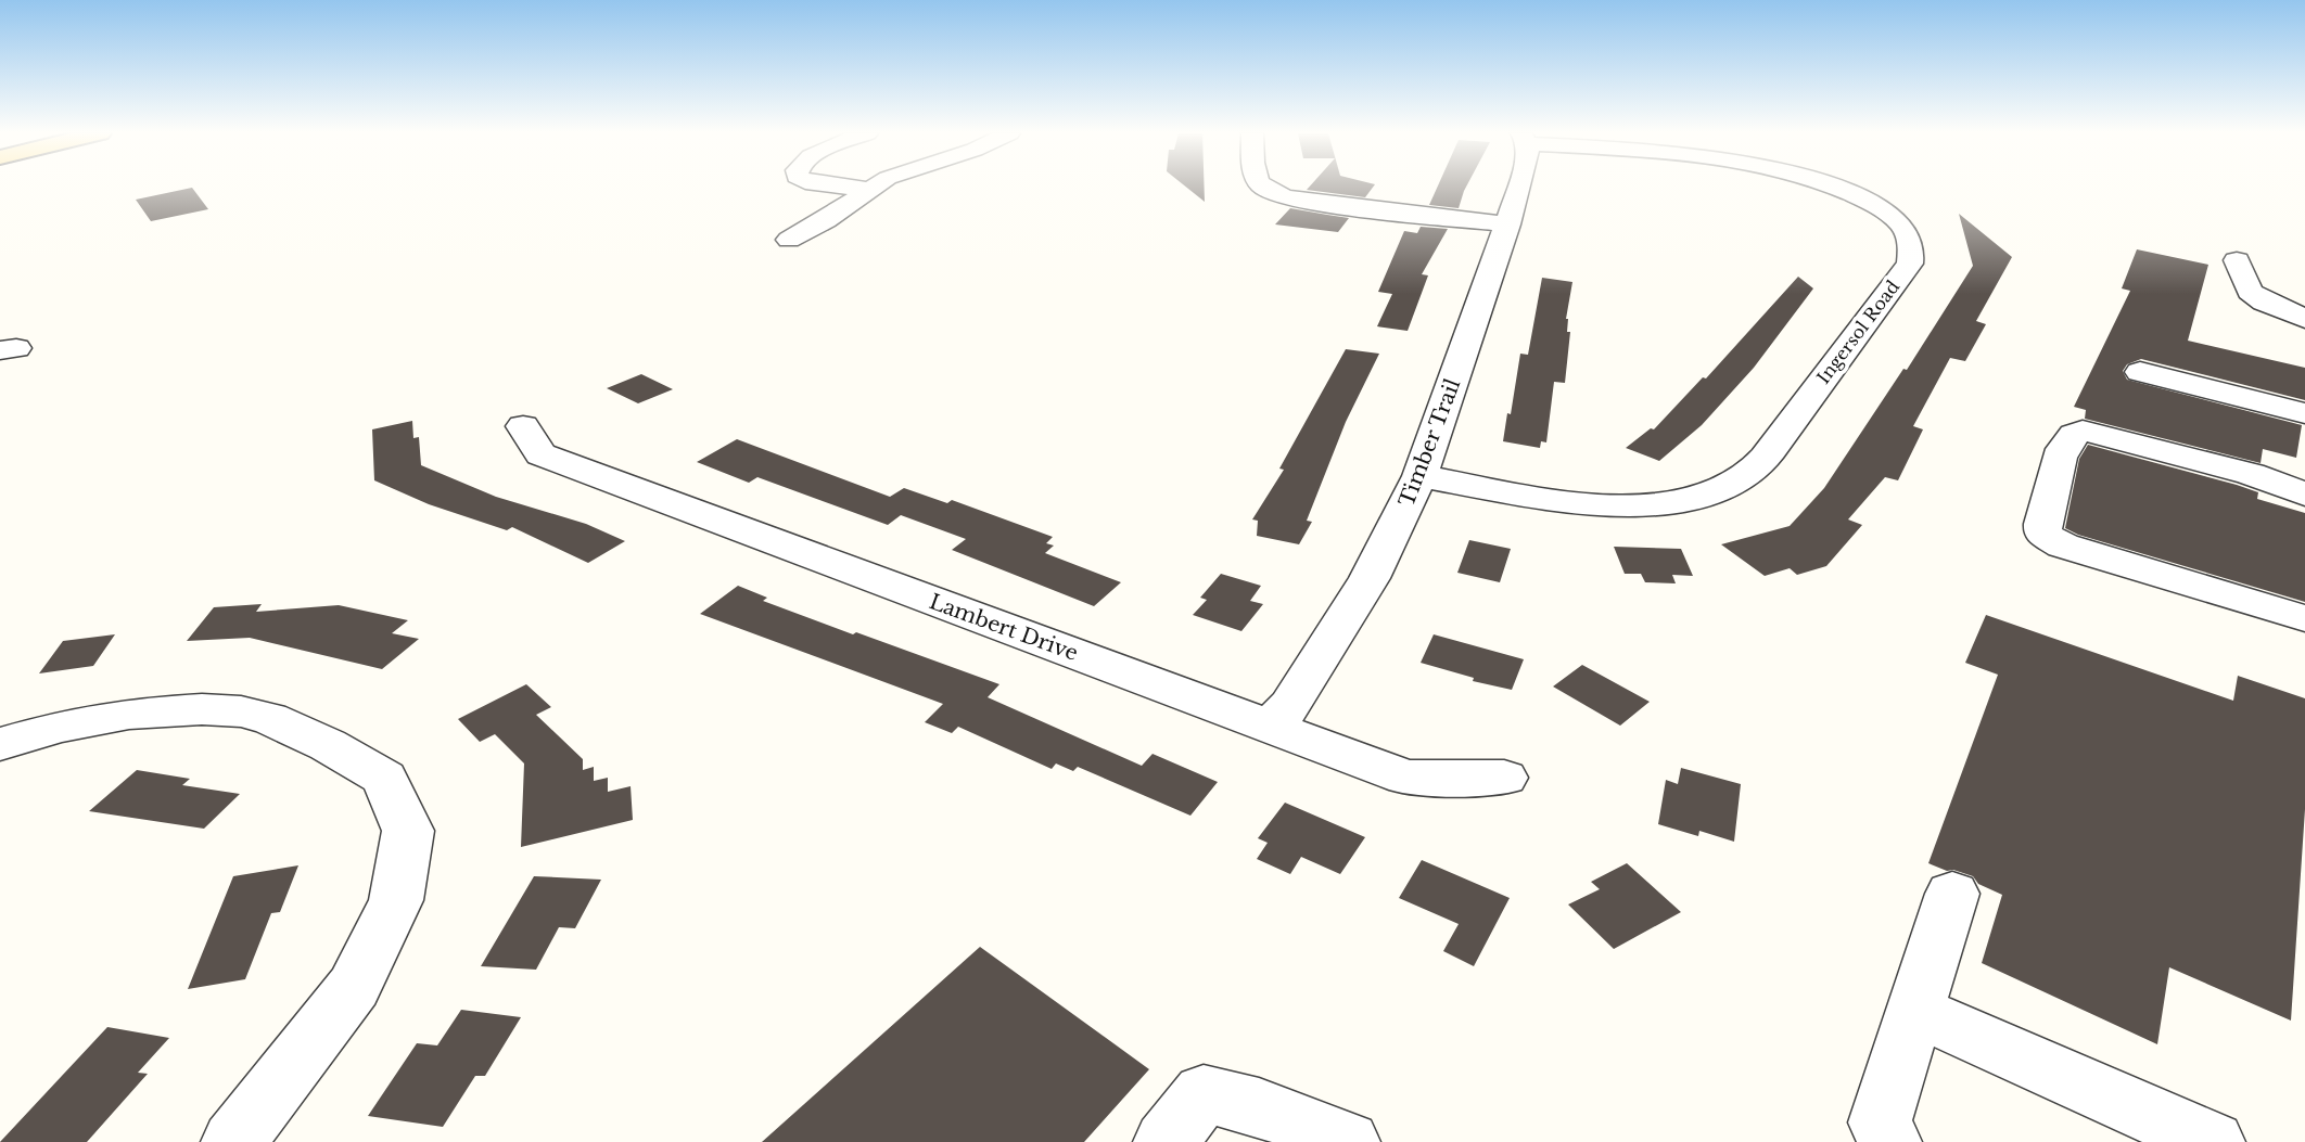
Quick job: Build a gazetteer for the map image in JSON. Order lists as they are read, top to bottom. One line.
{"streets":{"street":["Ingersol Road","Timber Trail","Lambert Drive"]},"crossings":[["Ingersol Road","Timber Trail"],["Timber Trail","Lambert Drive"]]}
